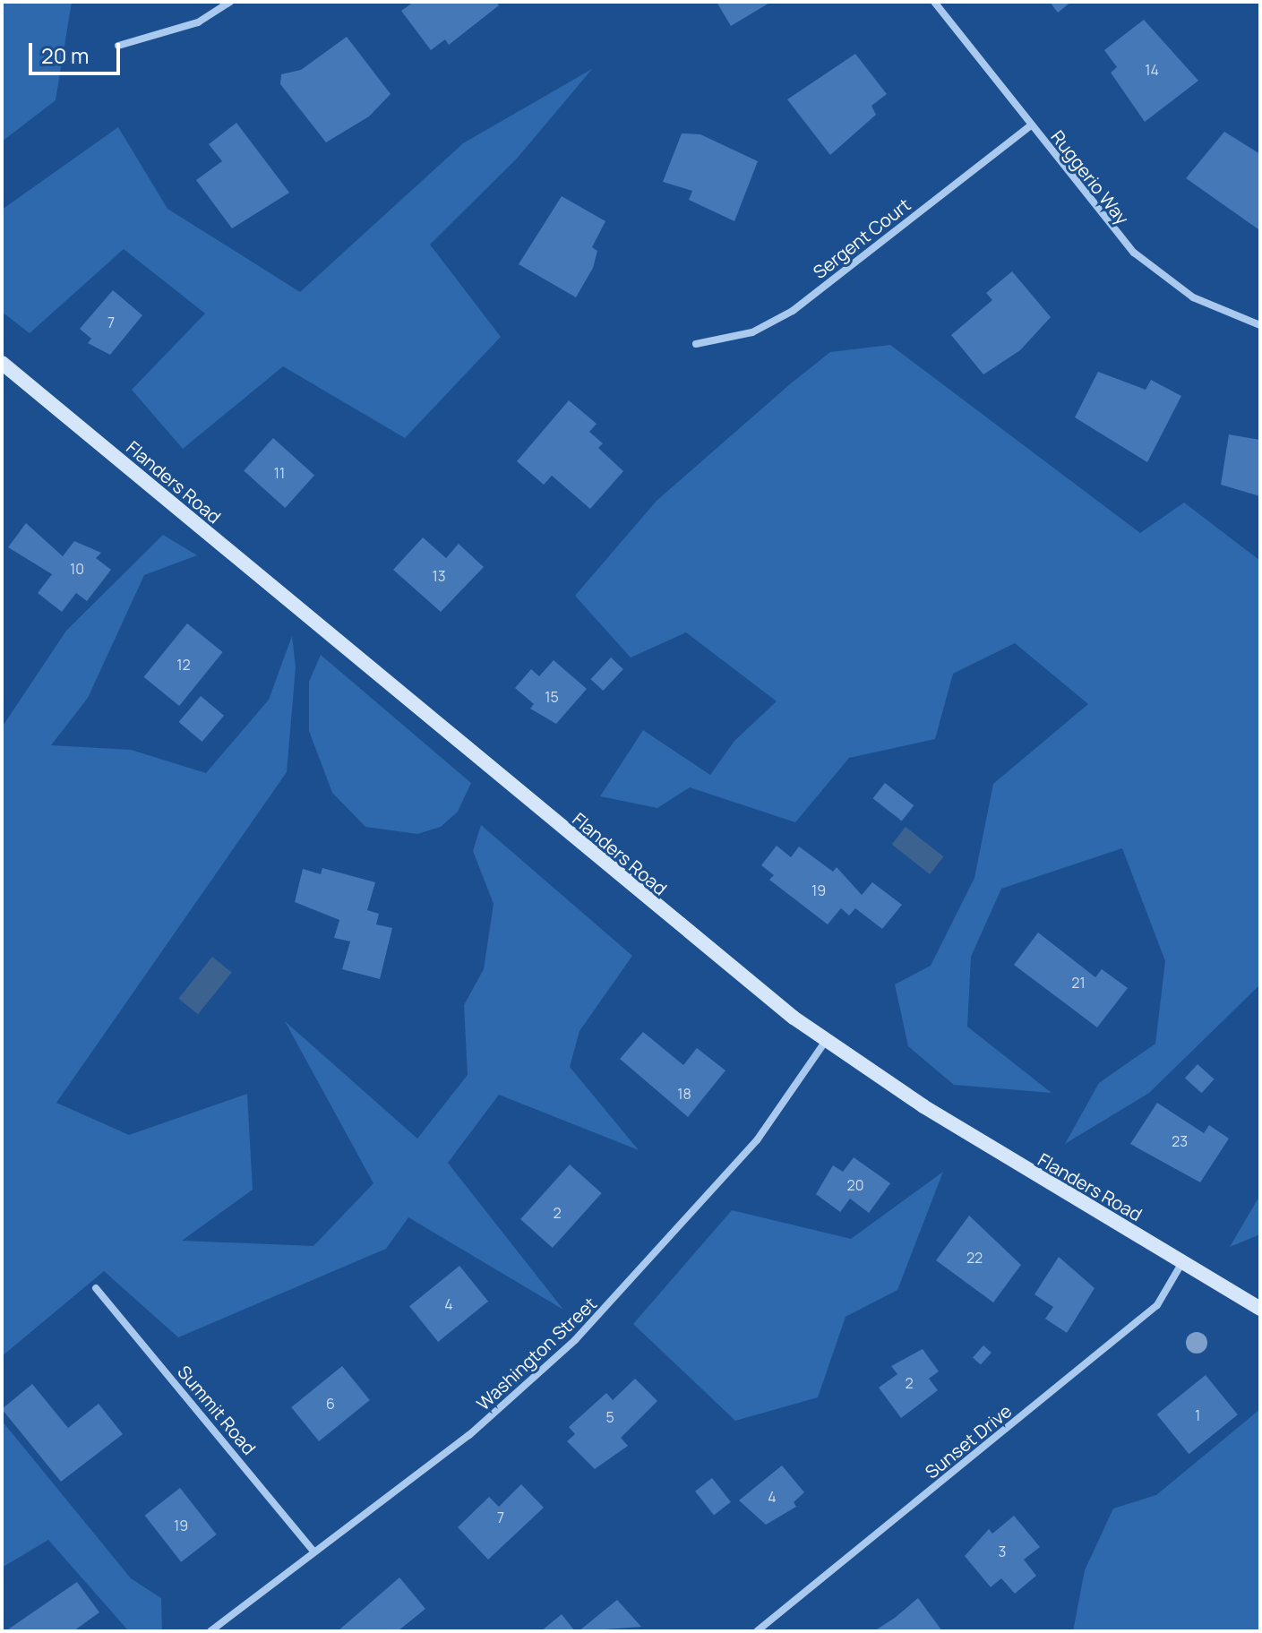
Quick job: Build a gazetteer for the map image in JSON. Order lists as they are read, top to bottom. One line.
{"streets":{"main road":["Flanders Road"],"street":["Ruggerio Way","Sergent Court","Washington Street","Summit Road","Sunset Drive"]},"crossings":[["Ruggerio Way","Sergent Court"],["Flanders Road","Washington Street"],["Flanders Road","Sunset Drive"],["Washington Street","Summit Road"]],"house_numbers":["14","7","11","10","13","12","15","19","21","18","23","20","2","22","4","2","6","1","5","4","7","19","3"],"scale_bar":"20 m"}
